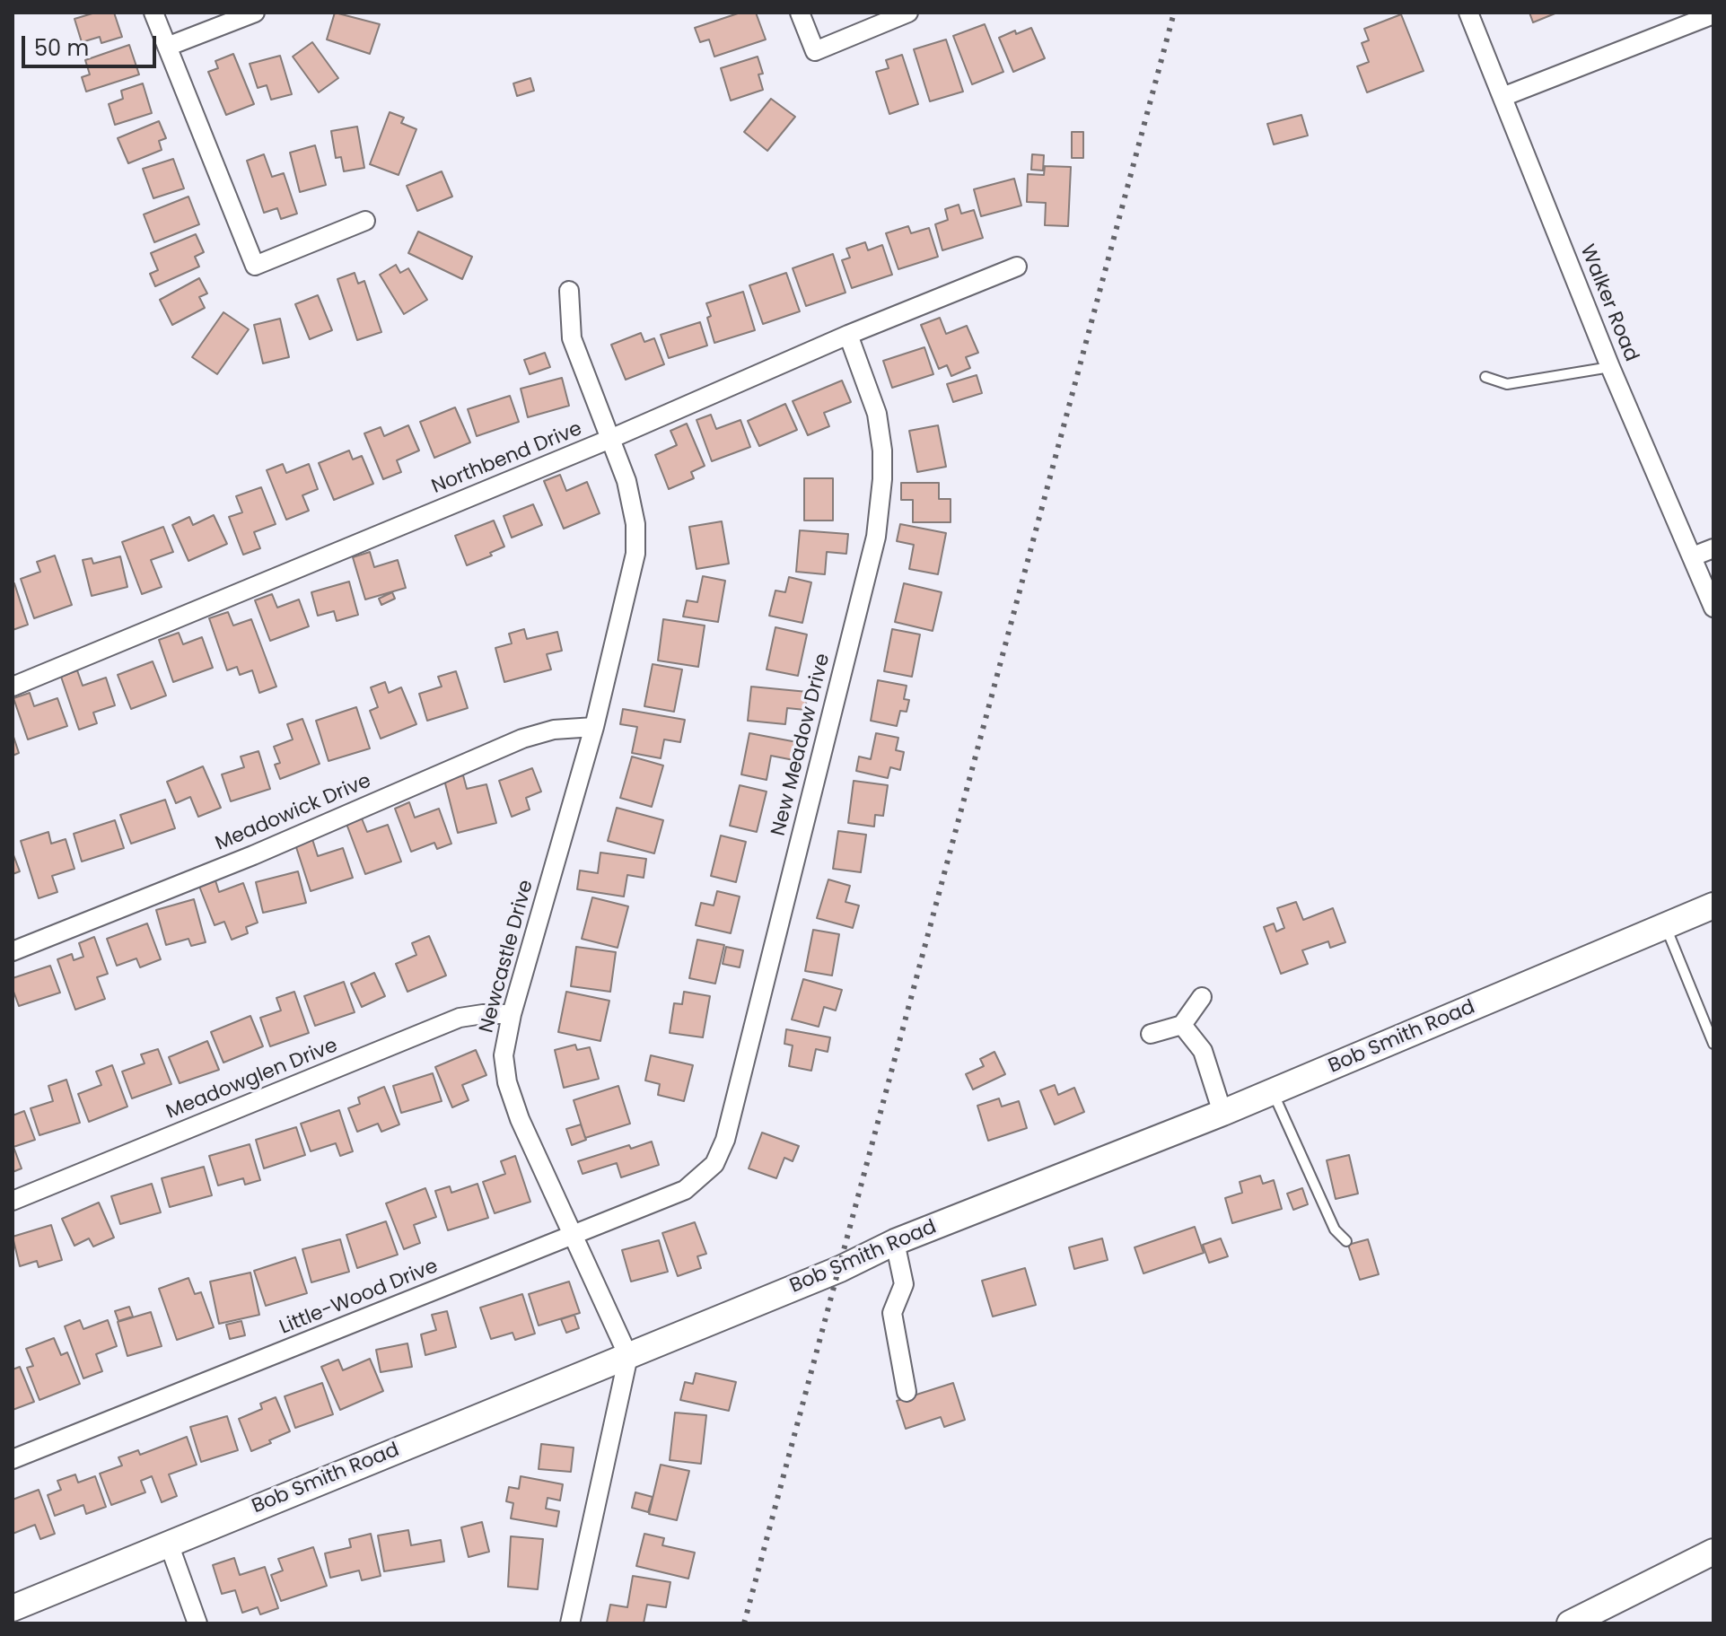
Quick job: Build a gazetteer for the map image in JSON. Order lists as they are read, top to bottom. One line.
{"streets":{"street":["Walker Road","Northbend Drive","New Meadow Drive","Meadowick Drive","Newcastle Drive","Bob Smith Road","Meadowglen Drive","Little-Wood Drive"]},"crossings":[["Northbend Drive","New Meadow Drive"],["Northbend Drive","Newcastle Drive"],["New Meadow Drive","Little-Wood Drive"],["Meadowick Drive","Newcastle Drive"],["Newcastle Drive","Bob Smith Road"],["Newcastle Drive","Meadowglen Drive"],["Newcastle Drive","Little-Wood Drive"]],"scale_bar":"50 m"}
